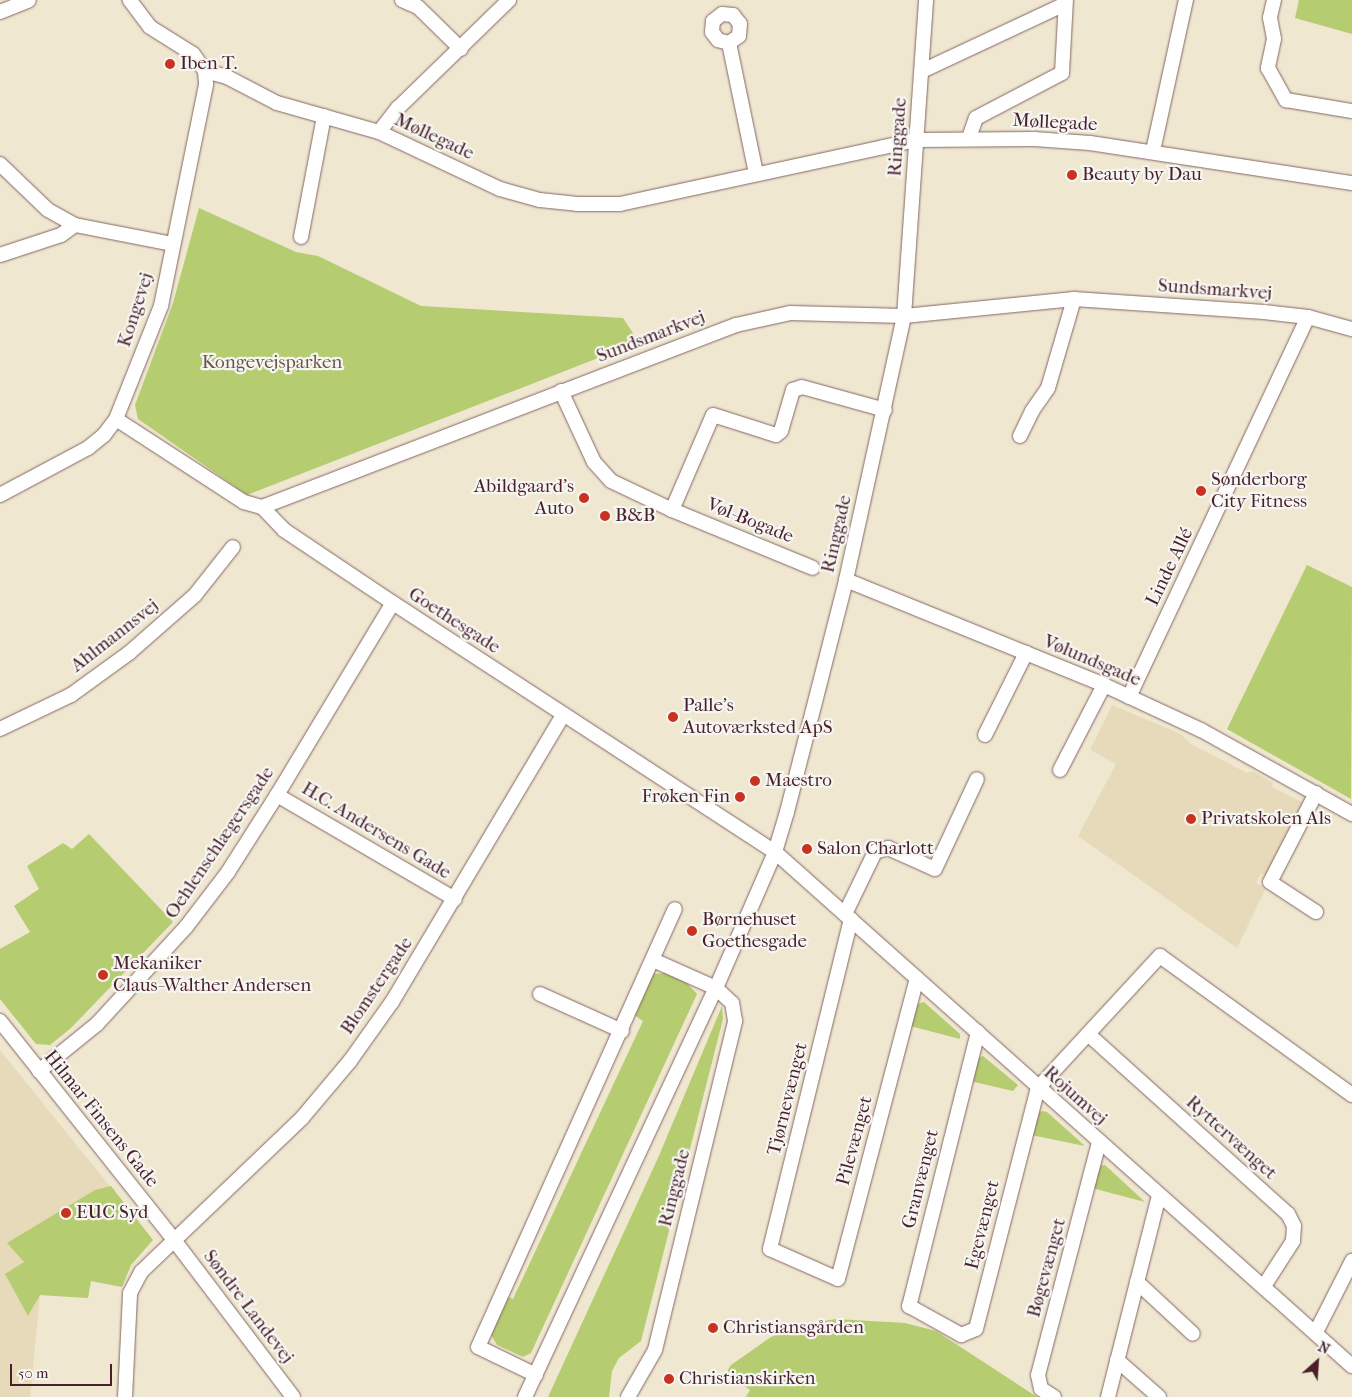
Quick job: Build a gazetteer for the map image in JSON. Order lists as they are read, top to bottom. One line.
{"streets":{"street":["Møllegade","Ringgade","Sundsmarkvej","Kongevej","Vøl-Bogade","Linde Allé","Goethesgade","Ahlmannsvej","Vølundsgade","H.C. Andersens Gade","Oehlenschlægersgade","Blomstergade","Rojumvej","Tjørnevænget","Hilmar Finsens Gade","Ryttervænget","Pilevænget","Granvænget","Egevænget","Bøgevænget","Søndre Landevej"]},"crossings":[["Møllegade","Ringgade"],["Møllegade","Kongevej"],["Ringgade","Sundsmarkvej"],["Ringgade","Goethesgade"],["Ringgade","Vølundsgade"],["Ringgade","Rojumvej"],["Sundsmarkvej","Vøl-Bogade"],["Sundsmarkvej","Linde Allé"],["Sundsmarkvej","Goethesgade"],["Kongevej","Goethesgade"],["Linde Allé","Vølundsgade"],["Goethesgade","Oehlenschlægersgade"],["Goethesgade","Blomstergade"],["Goethesgade","Rojumvej"],["H.C. Andersens Gade","Oehlenschlægersgade"],["H.C. Andersens Gade","Blomstergade"],["Oehlenschlægersgade","Hilmar Finsens Gade"],["Blomstergade","Hilmar Finsens Gade"],["Blomstergade","Søndre Landevej"],["Rojumvej","Tjørnevænget"],["Rojumvej","Ryttervænget"],["Rojumvej","Pilevænget"],["Rojumvej","Granvænget"],["Rojumvej","Egevænget"],["Rojumvej","Bøgevænget"],["Tjørnevænget","Pilevænget"],["Hilmar Finsens Gade","Søndre Landevej"],["Granvænget","Egevænget"]],"parks":["Kongevejsparken"],"places":["Iben T.","Beauty by Dau","Sønderborg City Fitness","Abildgaard's Auto","B&B","Palle's Autoværksted ApS","Maestro","Frøken Fin","Privatskolen Als","Salon Charlott","Børnehuset Goethesgade","Mekaniker Claus-Walther Andersen","EUC Syd","Christiansgården","Christianskirken"],"scale_bar":"50 m","north":"top right"}
